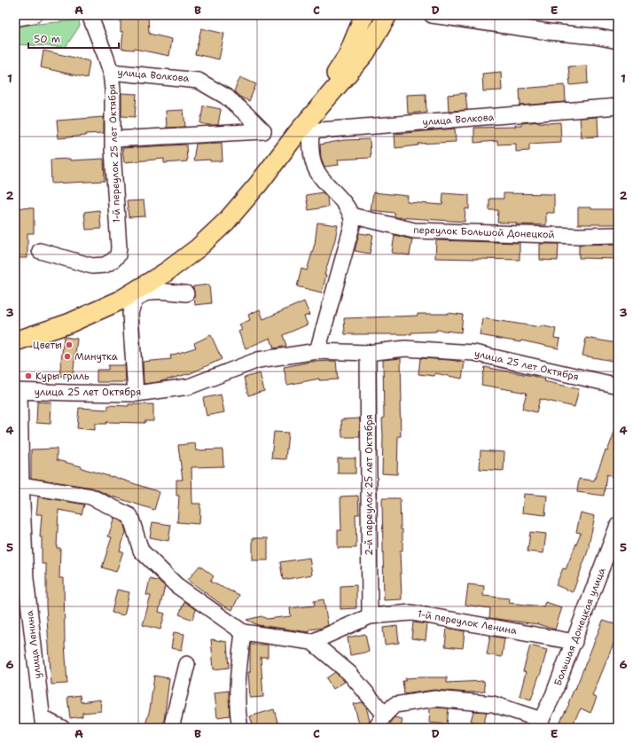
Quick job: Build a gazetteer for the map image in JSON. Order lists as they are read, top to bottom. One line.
{"streets":{"street":["улица Волкова","1-й переулок 25 лет Октября","переулок Большой Донецкой","улица 25 лет Октября","2-й переулок 25 лет Октября","1-й переулок Ленина","Большая Донецкая улица","улица Ленина"]},"crossings":[["улица Волкова","1-й переулок 25 лет Октября"],["улица 25 лет Октября","2-й переулок 25 лет Октября"],["улица 25 лет Октября","улица Ленина"],["2-й переулок 25 лет Октября","1-й переулок Ленина"],["1-й переулок Ленина","Большая Донецкая улица"]],"places":["Цветы","Минутка","Куры гриль"],"scale_bar":"50 m","grid":{"columns":["A","B","C","D","E"],"rows":["1","2","3","4","5","6"]}}
